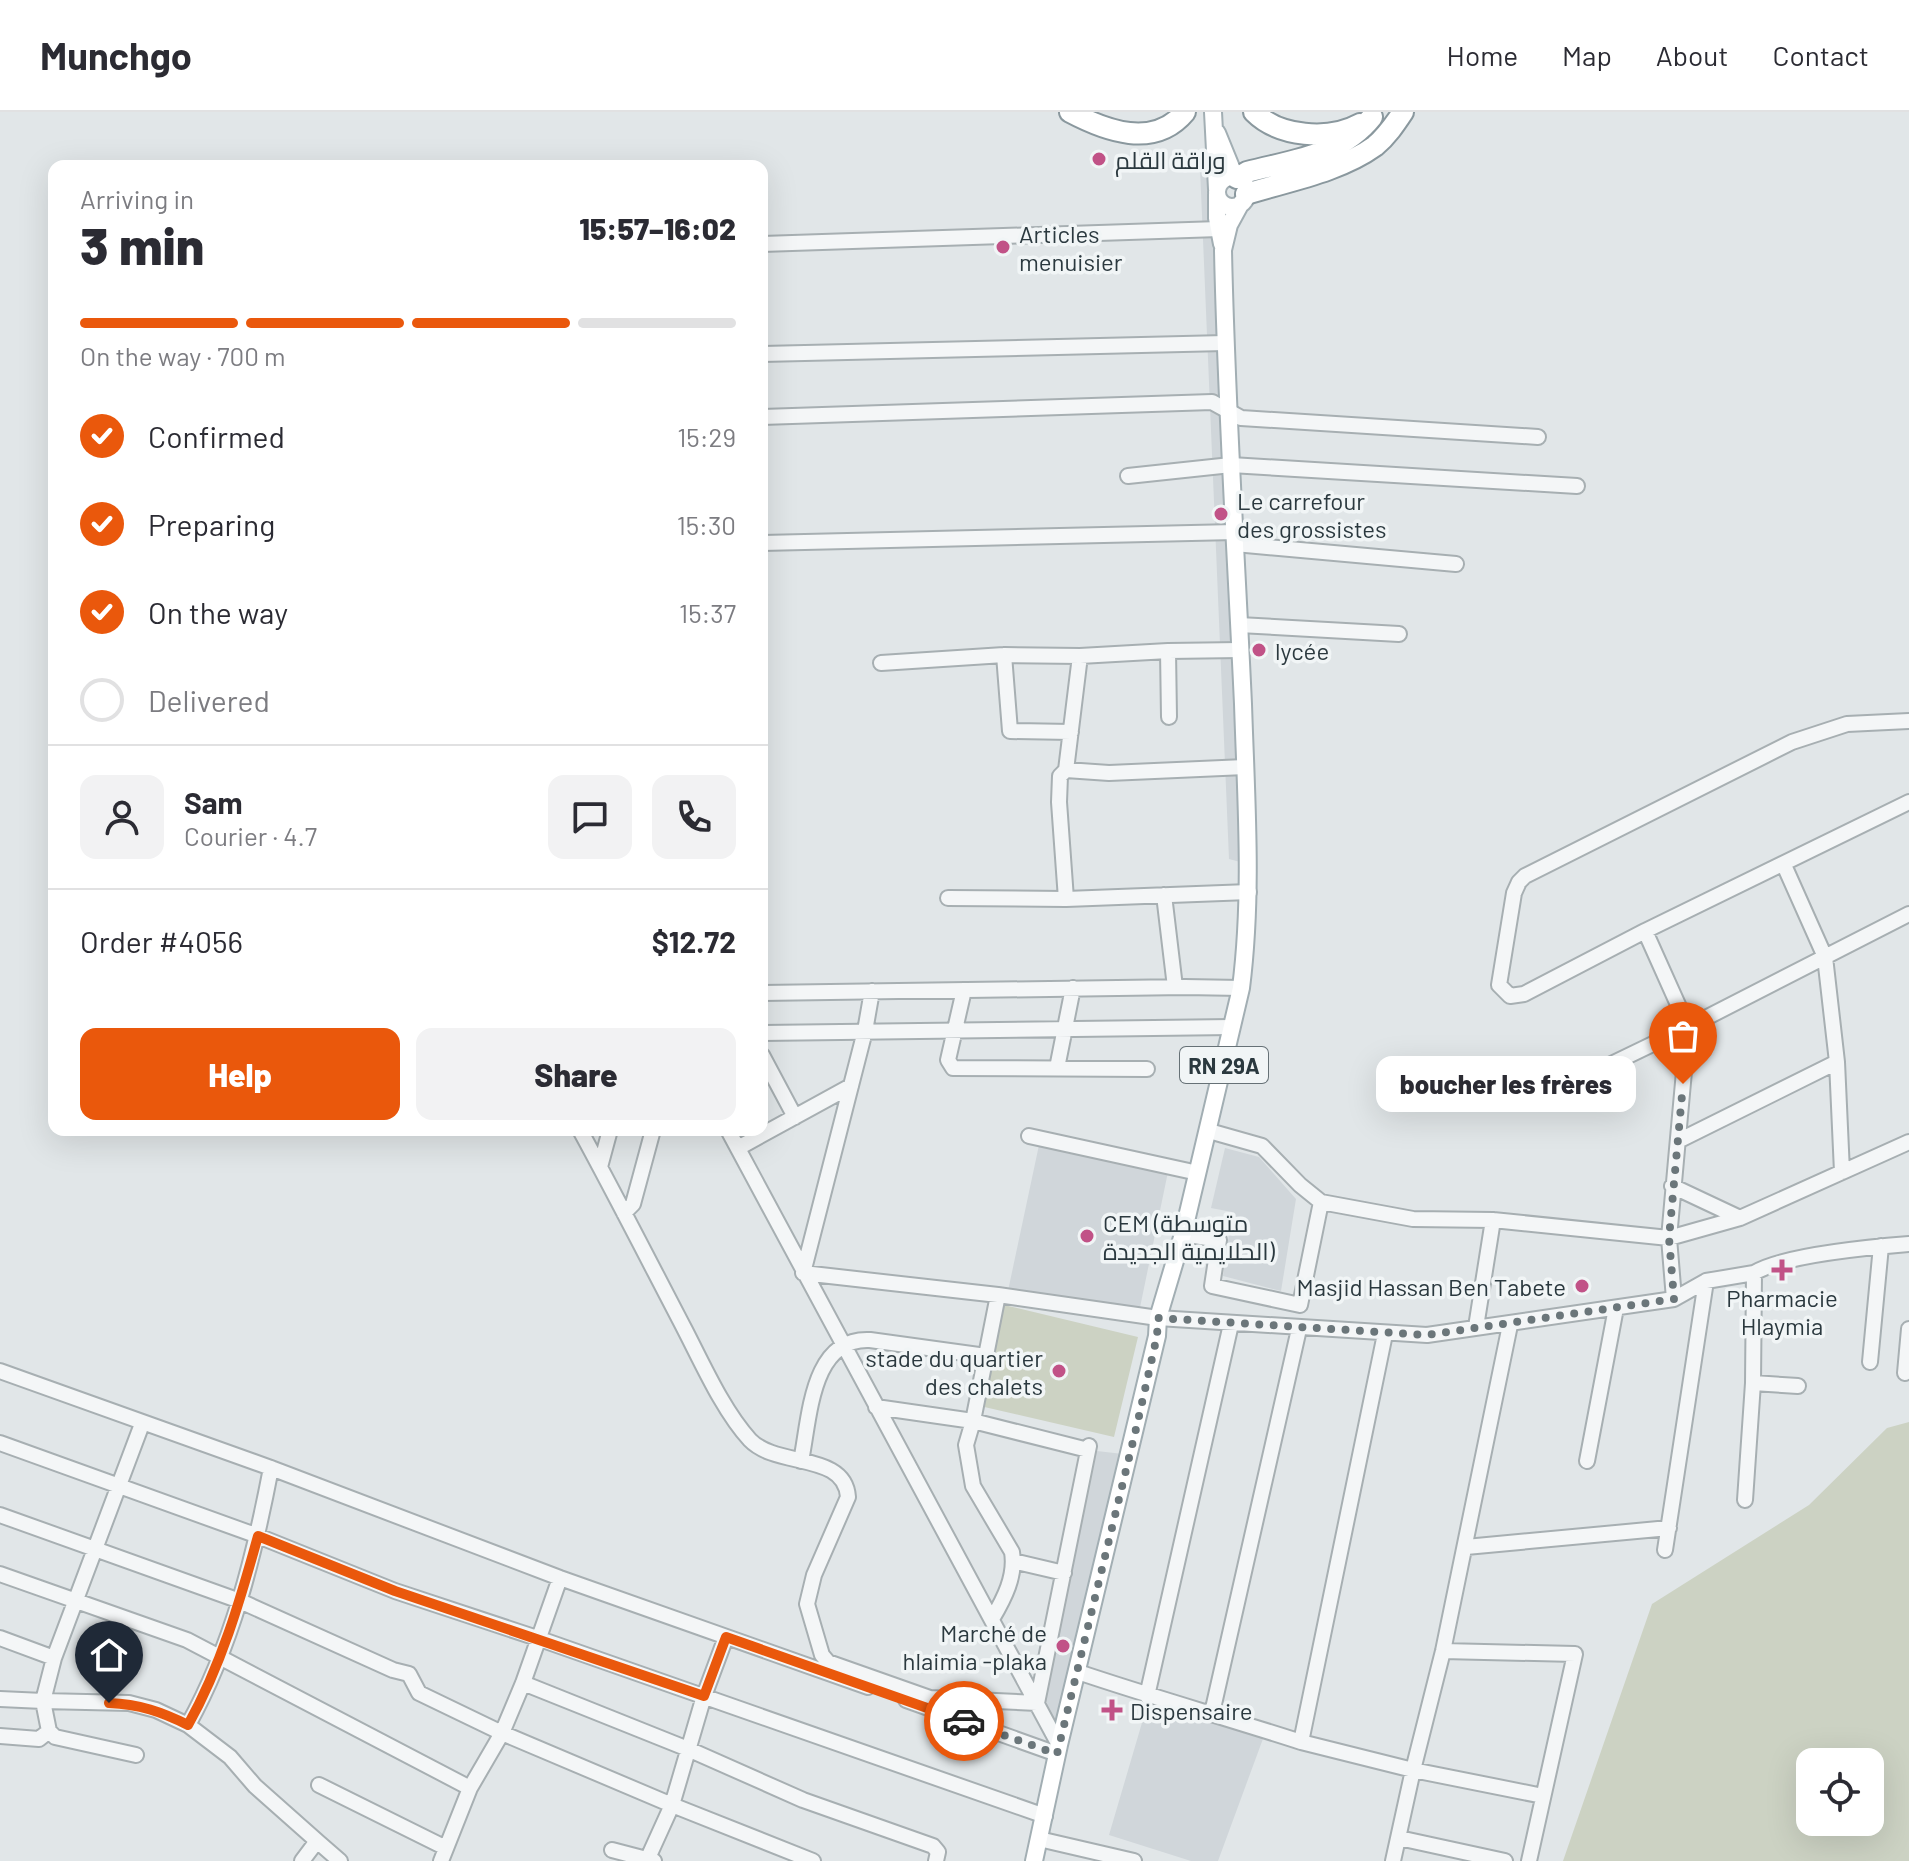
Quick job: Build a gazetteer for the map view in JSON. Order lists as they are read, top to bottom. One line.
{"streets":{"main road":["RN 29A"]},"places":{"other":["وراقة القلم","Articles menuisier","Le carrefour des grossistes","lycée","boucher les frères","CEM (متوسطة الحلايمية الجديدة)","Masjid Hassan Ben Tabete","stade du quartier des chalets","Marché de hlaimia -plaka"],"health":["Pharmacie Hlaymia","Dispensaire"]},"page":{"header":"Munchgo","nav":["Home","Map","About","Contact"],"heading":["3 min","Arriving in","15:57–16:02"],"panel":["Sam","Courier · 4.7","Order #4056","$12.72"],"bar":"On the way · 700 m","list":[["Confirmed","15:29"],["Preparing","15:30"],["On the way","15:37"],"Delivered"],"buttons":["Help","Share"],"bubble":"boucher les frères"}}
